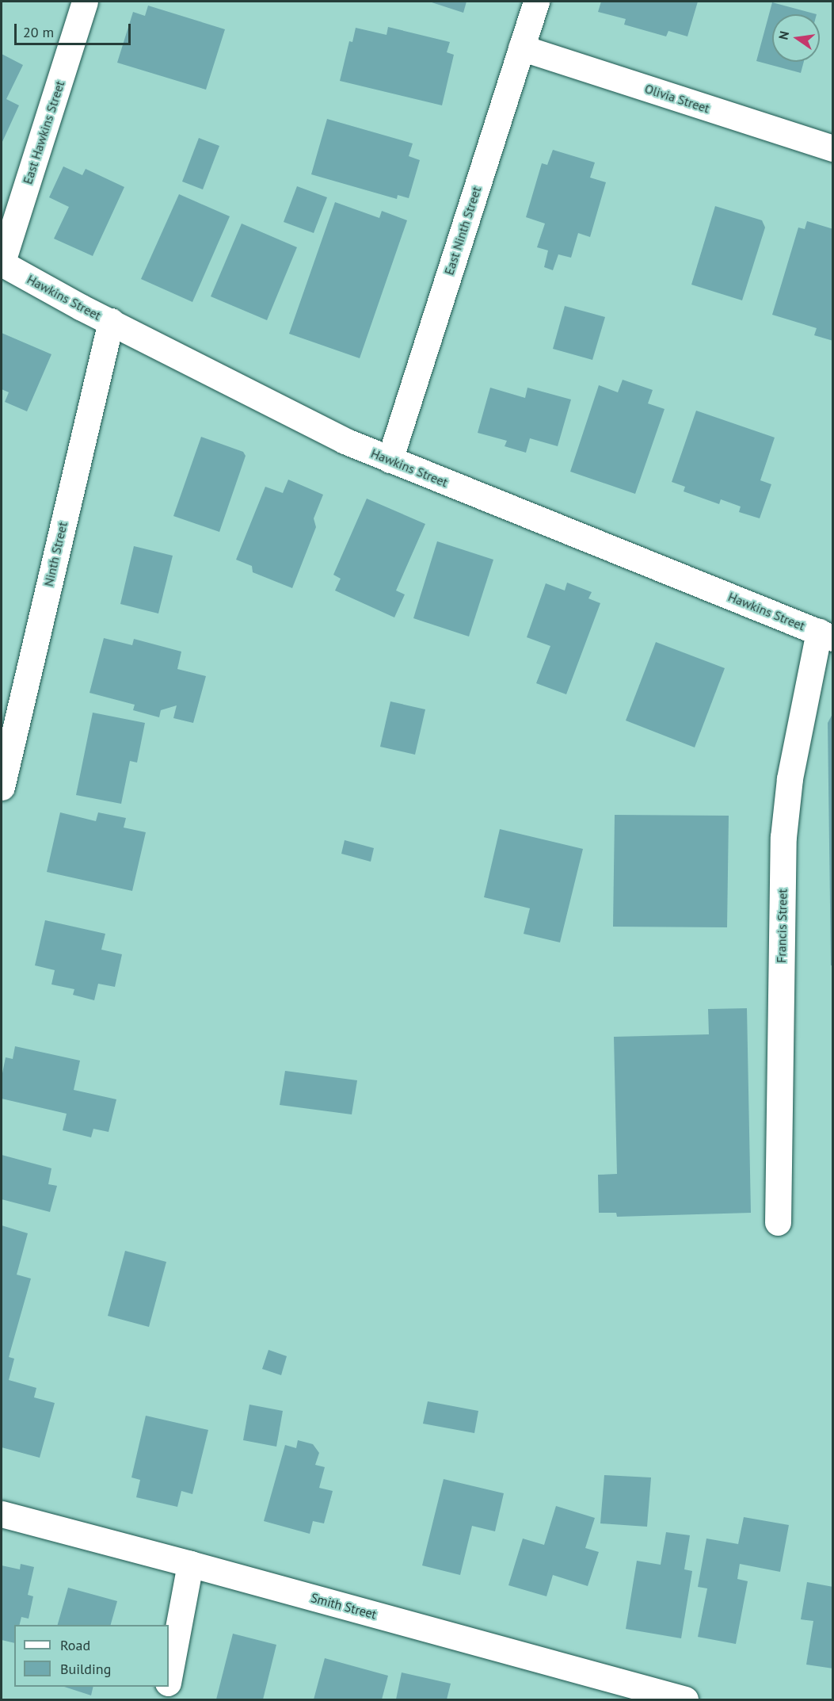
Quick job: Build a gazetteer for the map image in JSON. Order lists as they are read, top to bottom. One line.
{"streets":{"street":["Olivia Street","East Hawkins Street","East Ninth Street","Hawkins Street","Ninth Street","Francis Street","Smith Street"]},"crossings":[["Olivia Street","East Ninth Street"],["East Hawkins Street","Hawkins Street"],["East Ninth Street","Hawkins Street"],["Hawkins Street","Ninth Street"],["Hawkins Street","Francis Street"]],"legend":["Road","Building"],"scale_bar":"20 m","north":"left"}
